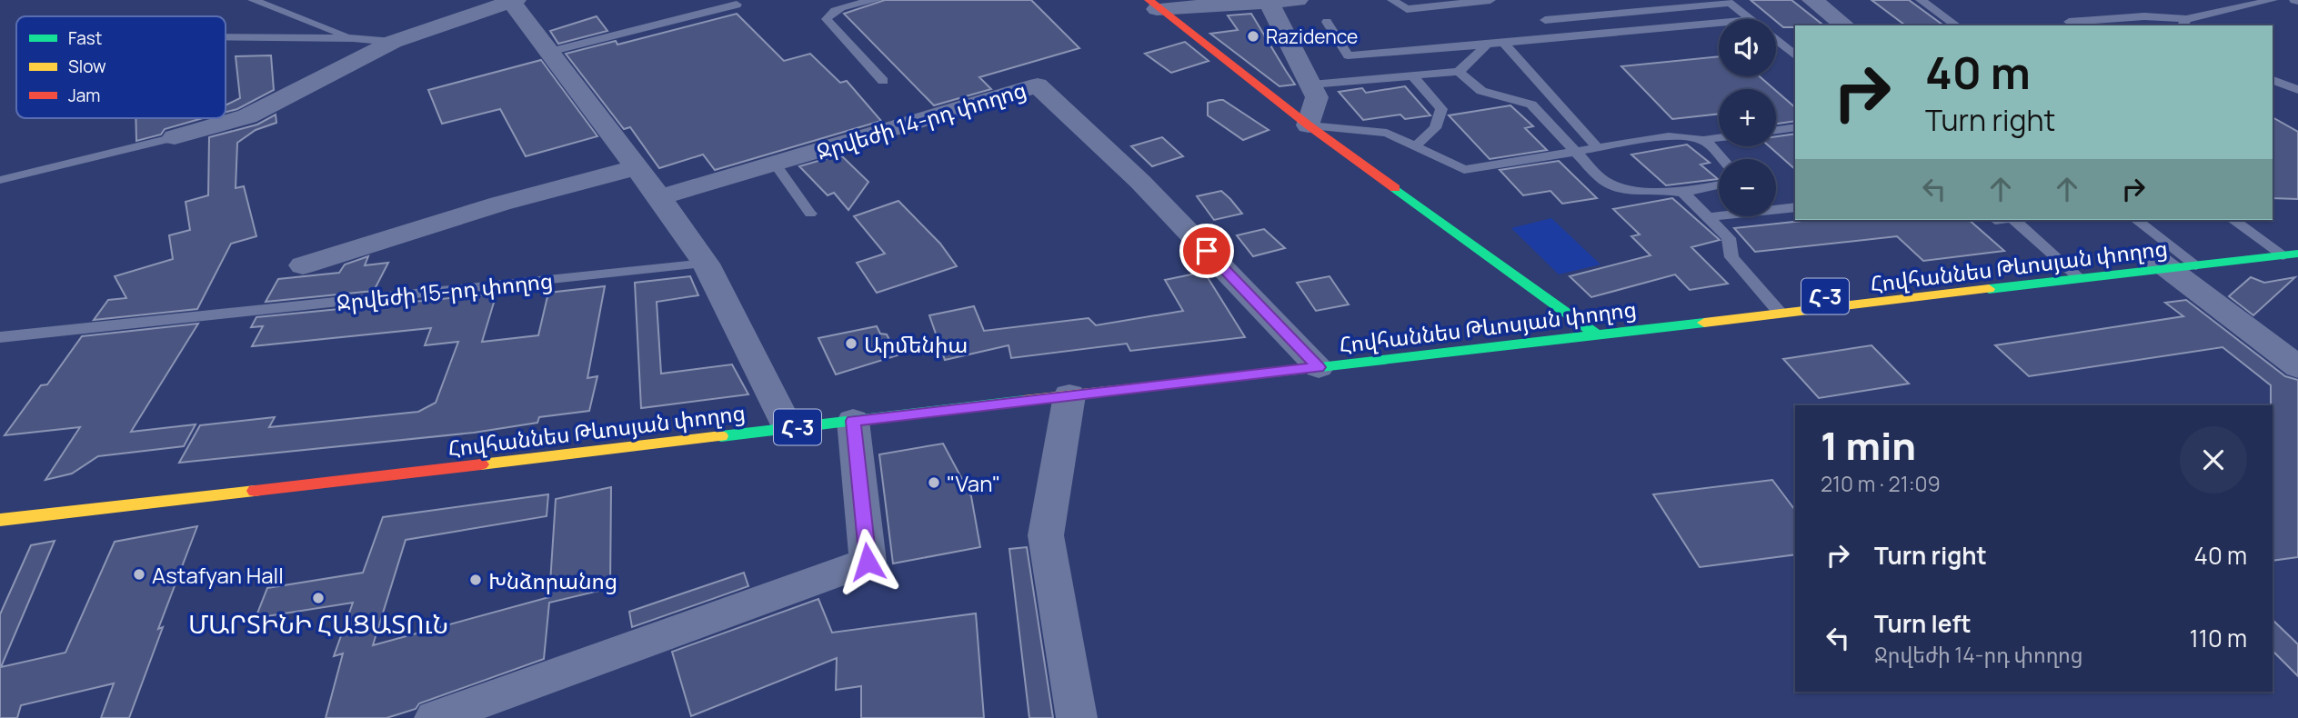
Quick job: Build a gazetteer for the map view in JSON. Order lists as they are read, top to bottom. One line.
{"streets":{"main road":["Հովհաննես Թևոսյան փողոց","Հ-3"],"street":["Ջրվեժի 14-րդ փողոց"],"lane":["Ջրվեժի 15-րդ փողոց"]},"crossings":[["Ջրվեժի 14-րդ փողոց","Հովհաննես Թևոսյան փողոց"]],"places":["Razidence","Արմենիա","\"Van\"","Astafyan Hall","Խնձորանոց","ՄԱՐՏԻՆԻ ՀԱՑԱՏՈւՆ"],"legend":["Fast","Slow","Jam"],"page":{"map_buttons":["+","−"],"turn":["40 m","Turn right"],"heading":["1 min","210 m · 21:09"],"list":[{"name":"Turn right","value":"40 m"},{"name":"Turn left","note":"Ջրվեժի 14-րդ փողոց","value":"110 m"}]}}
